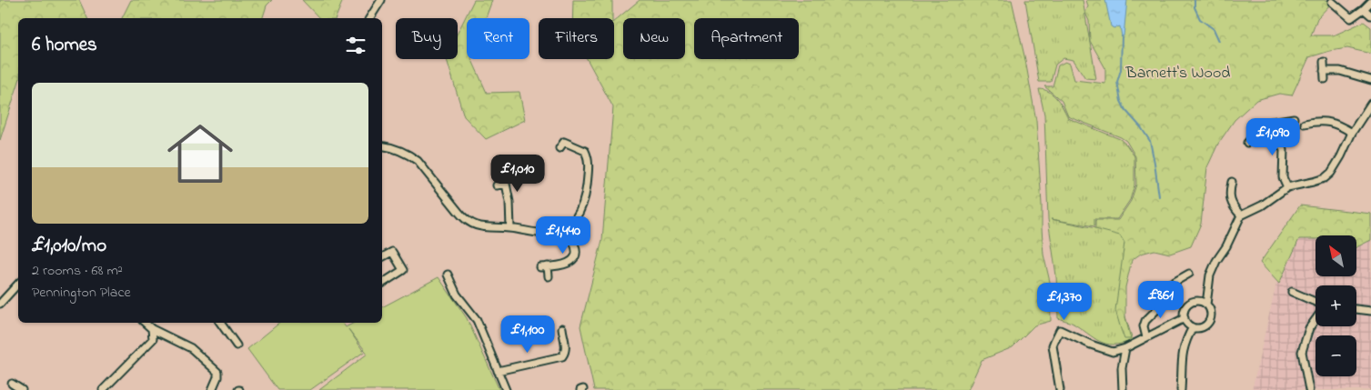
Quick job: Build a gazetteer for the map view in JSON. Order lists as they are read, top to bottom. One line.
{"parks":["Barnett's Wood"],"north":"top left","page":{"chip":["Buy","Rent","Filters","New","Apartment"],"heading":"6 homes","list":[{"name":"£1,010/mo","note":"2 rooms · 68 m² · Pennington Place"}],"price":["£1,090","£1,010","£1,440","£861","£1,370","£1,100"],"map_buttons":["+","−"]}}
